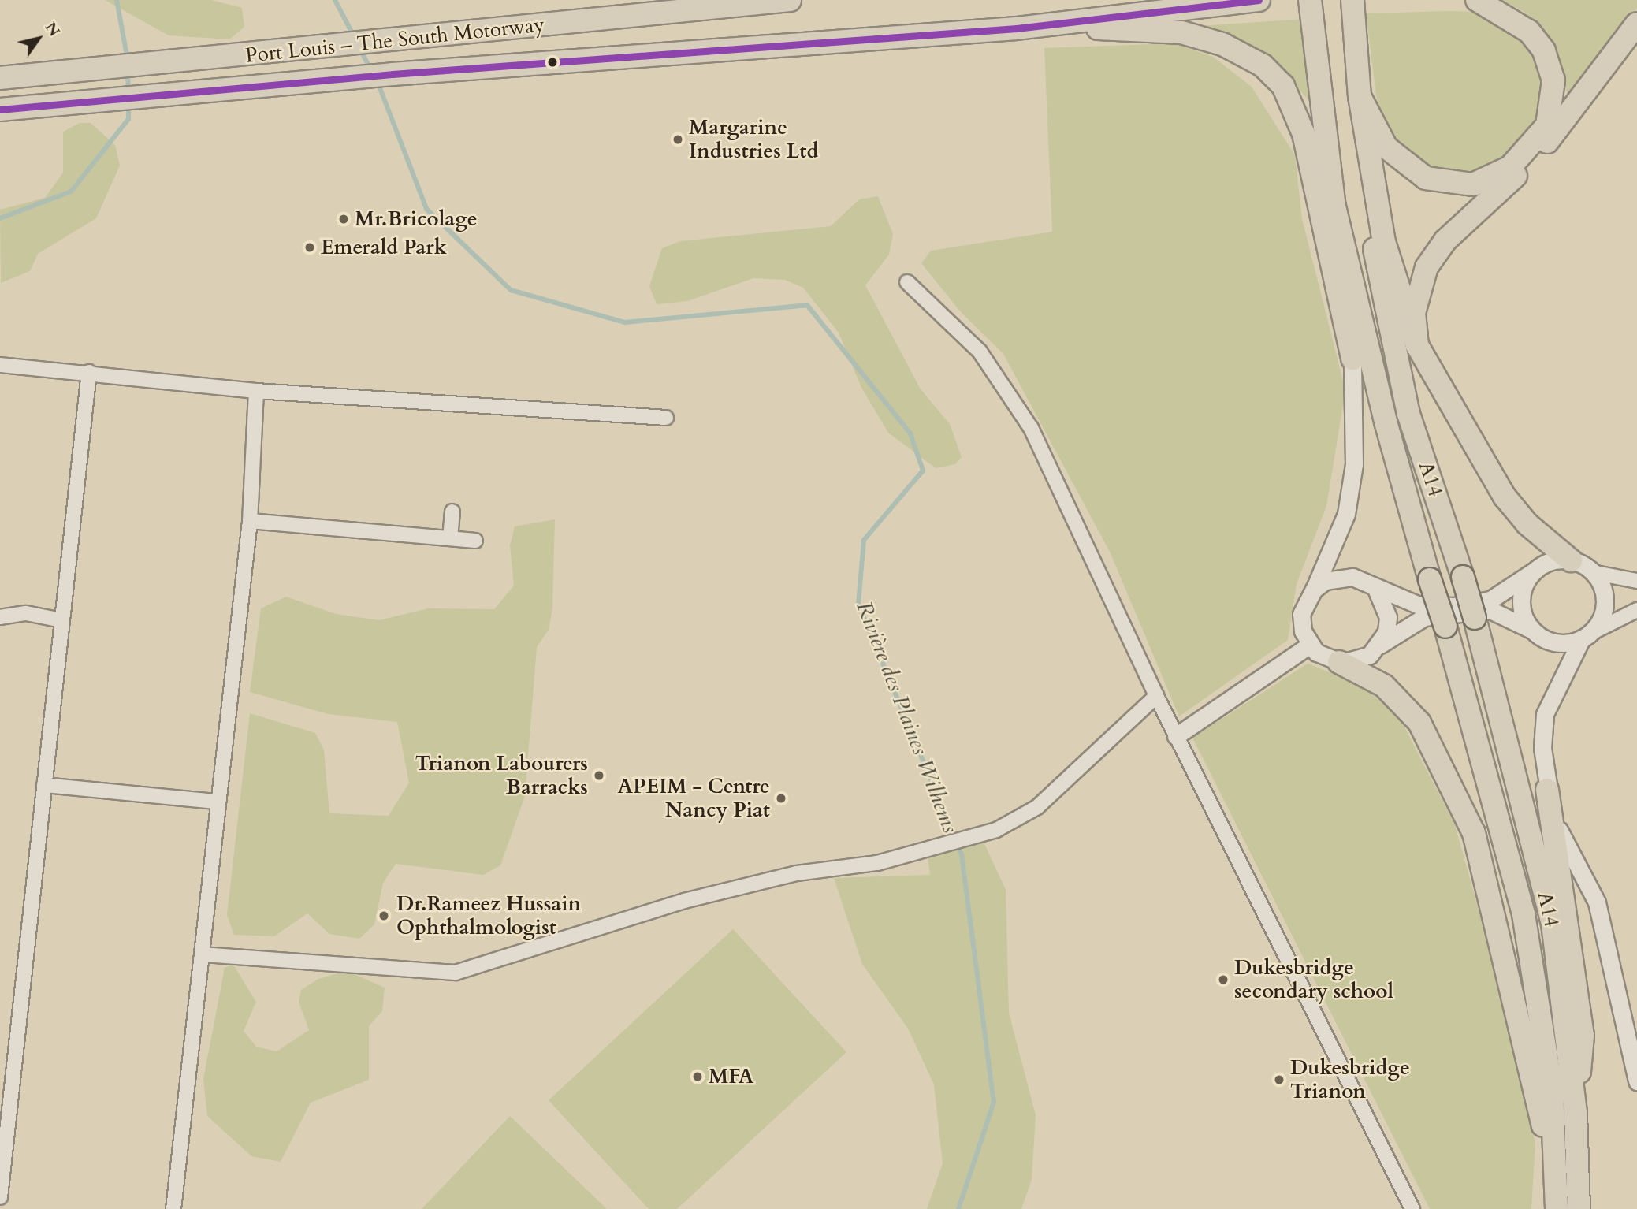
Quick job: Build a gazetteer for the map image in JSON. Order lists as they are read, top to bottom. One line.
{"streets":{"main road":["Port Louis – The South Motorway","A14"]},"water":["Rivière des Plaines Wilhems"],"places":["Margarine Industries Ltd","Mr.Bricolage","Emerald Park","Trianon Labourers Barracks","APEIM - Centre Nancy Piat","Dr.Rameez Hussain Ophthalmologist","Dukesbridge secondary school","MFA","Dukesbridge Trianon"],"north":"top right"}
